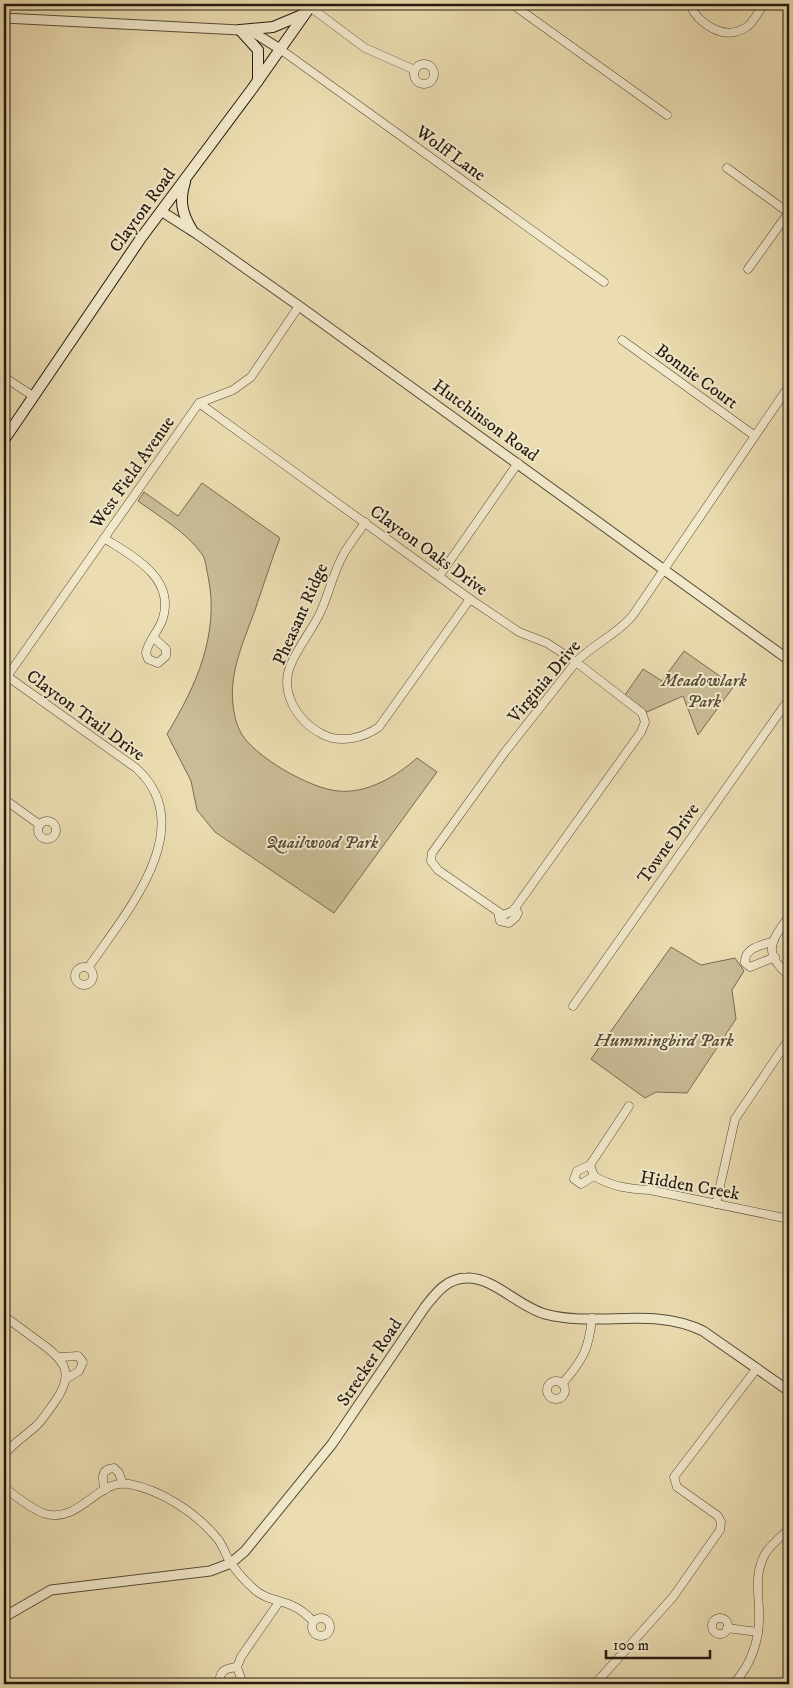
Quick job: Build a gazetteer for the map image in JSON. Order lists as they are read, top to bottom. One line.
{"streets":{"main road":["Clayton Road"],"street":["Wolff Lane","Bonnie Court","Hutchinson Road","West Field Avenue","Clayton Oaks Drive","Pheasant Ridge","Virginia Drive","Clayton Trail Drive","Towne Drive","Hidden Creek","Strecker Road"]},"crossings":[["Wolff Lane","Clayton Road"],["Clayton Road","Hutchinson Road"],["Bonnie Court","Virginia Drive"],["Hutchinson Road","Virginia Drive"],["West Field Avenue","Clayton Oaks Drive"],["West Field Avenue","Clayton Trail Drive"],["Clayton Oaks Drive","Pheasant Ridge"],["Clayton Oaks Drive","Virginia Drive"]],"parks":["Meadowlark Park","Quailwood Park","Hummingbird Park"],"scale_bar":"100 m"}
